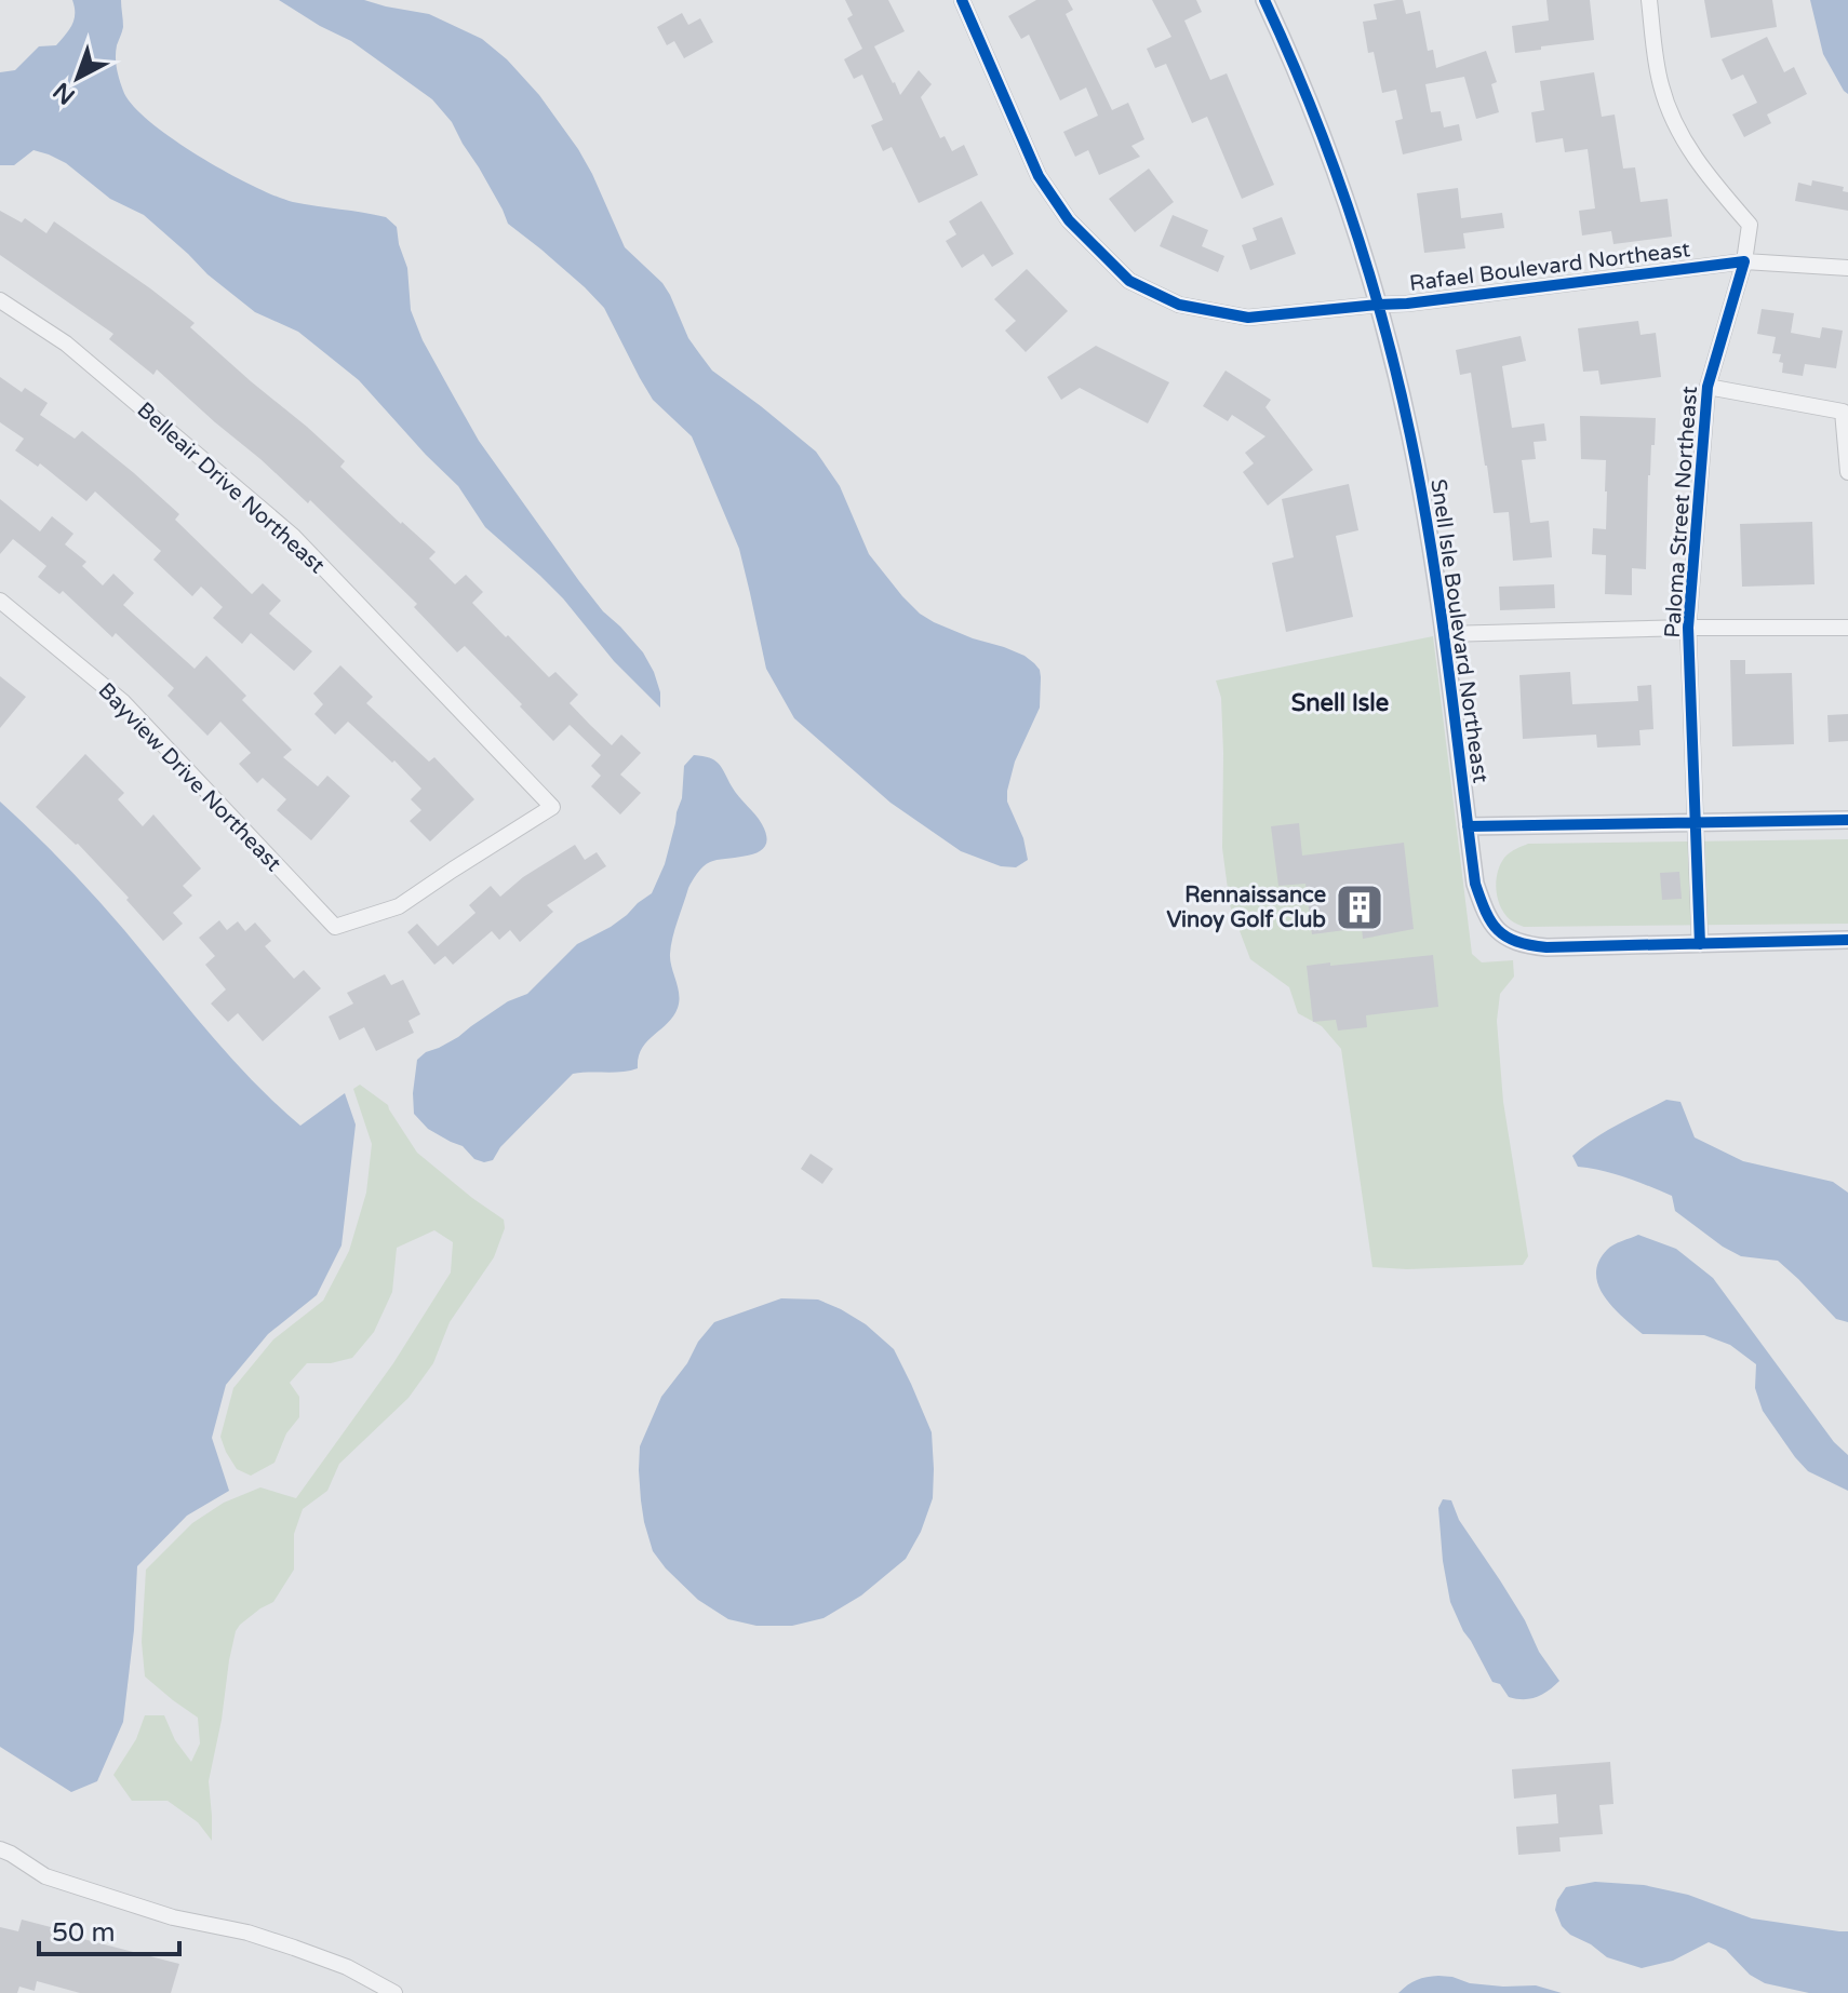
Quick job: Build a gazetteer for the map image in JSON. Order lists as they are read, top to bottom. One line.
{"streets":{"street":["Rafael Boulevard Northeast","Belleair Drive Northeast","Paloma Street Northeast","Snell Isle Boulevard Northeast","Bayview Drive Northeast"]},"crossings":[["Rafael Boulevard Northeast","Paloma Street Northeast"],["Rafael Boulevard Northeast","Snell Isle Boulevard Northeast"],["Belleair Drive Northeast","Bayview Drive Northeast"],["Paloma Street Northeast","Snell Isle Boulevard Northeast"]],"districts":["Snell Isle"],"places":{"building":["Rennaissance Vinoy Golf Club"]},"scale_bar":"50 m","north":"bottom left"}
